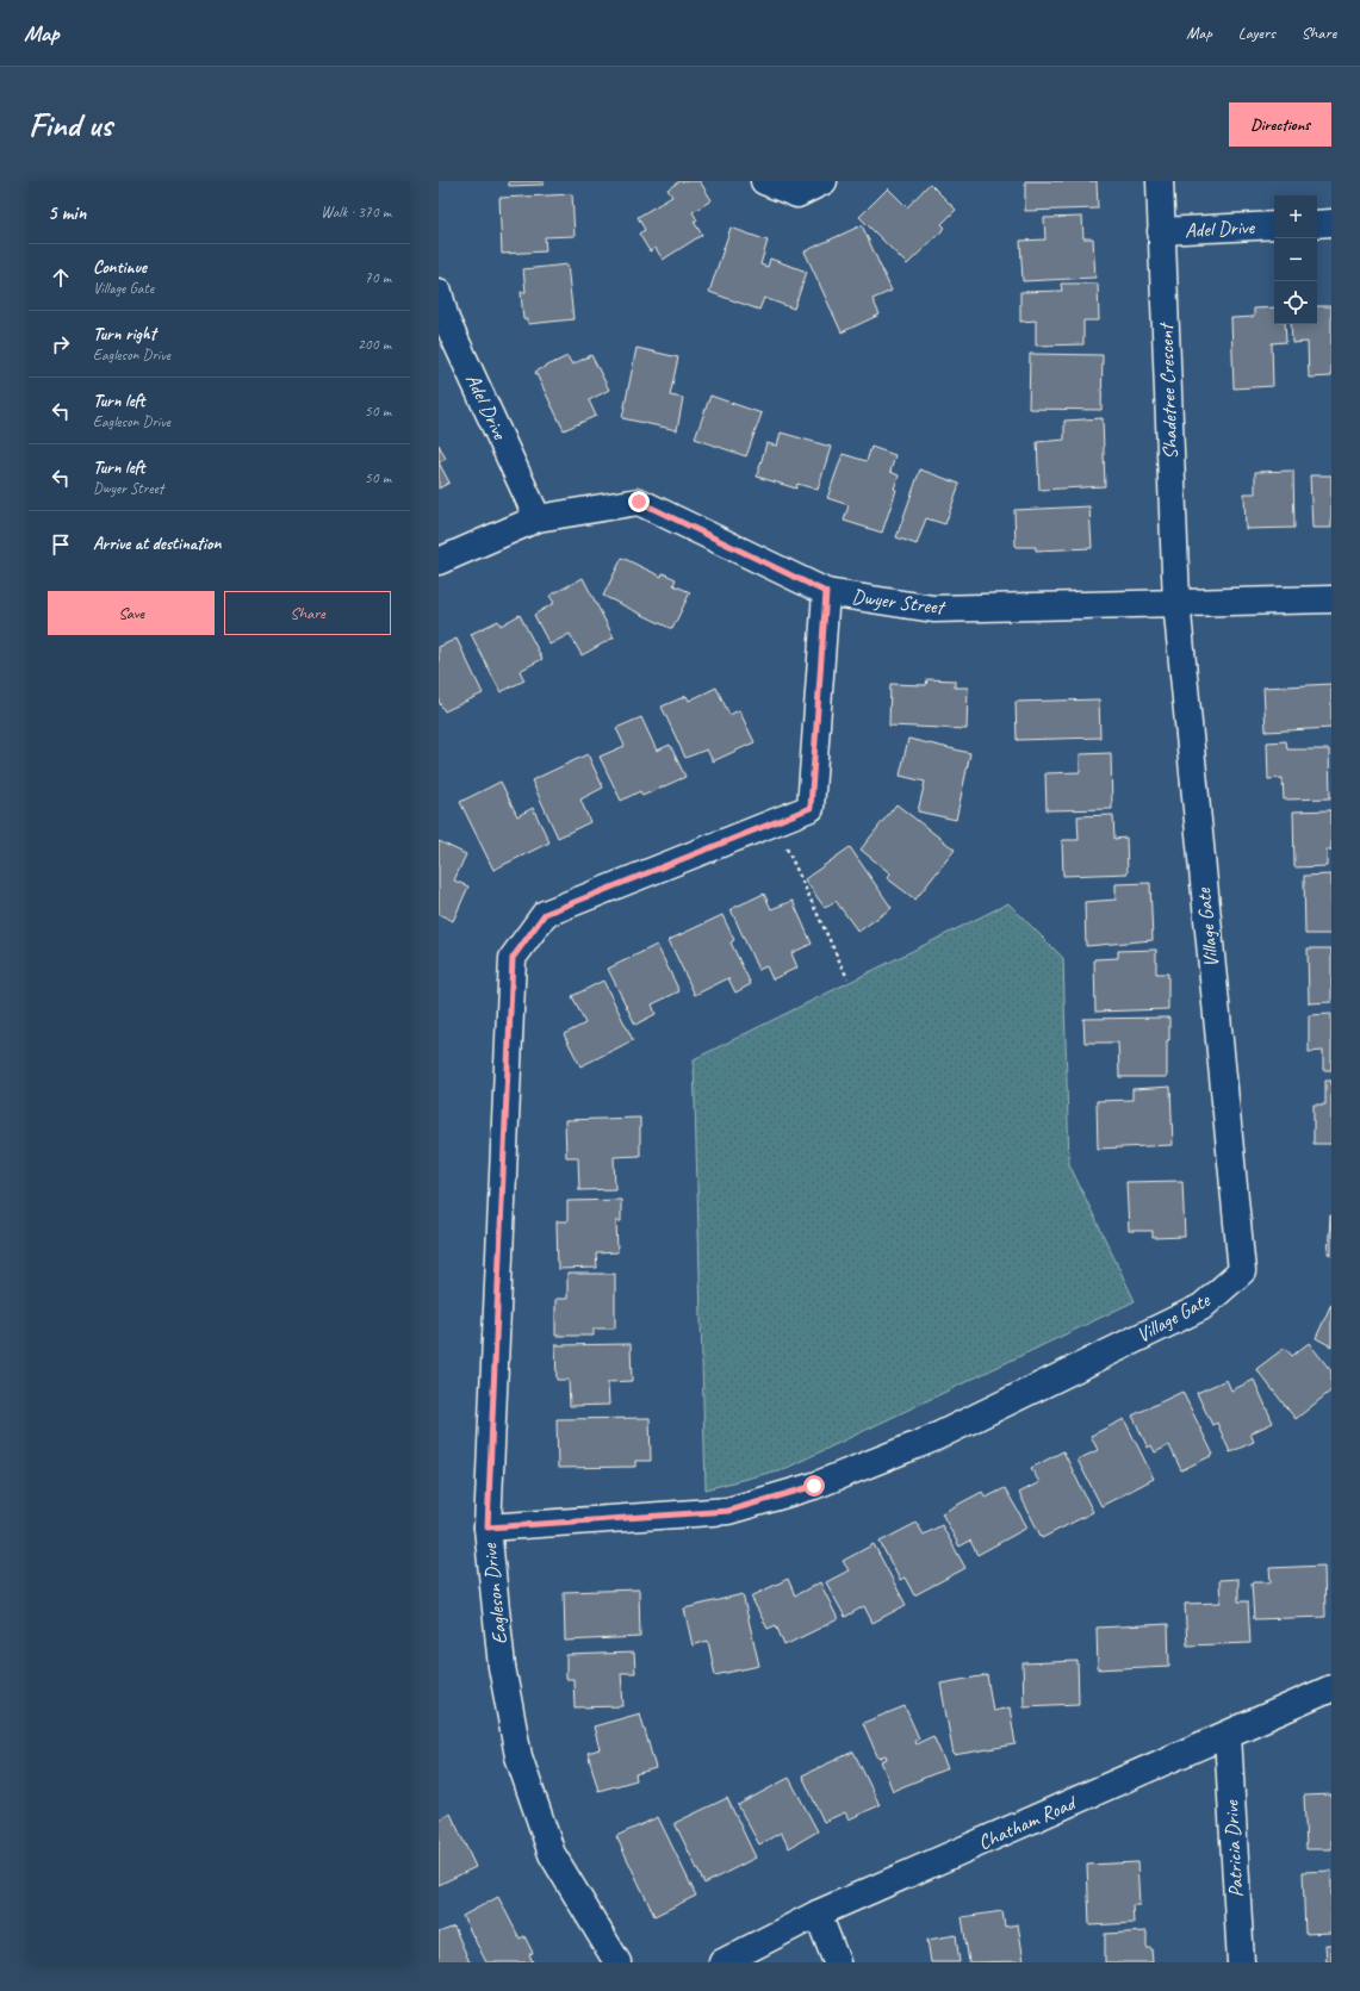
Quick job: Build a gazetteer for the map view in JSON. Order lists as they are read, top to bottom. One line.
{"streets":{"street":["Adel Drive","Shadetree Crescent","Dwyer Street","Village Gate","Eagleson Drive","Chatham Road","Patricia Drive"]},"crossings":[["Adel Drive","Shadetree Crescent"],["Adel Drive","Dwyer Street"],["Shadetree Crescent","Dwyer Street"],["Shadetree Crescent","Village Gate"],["Dwyer Street","Village Gate"],["Dwyer Street","Eagleson Drive"],["Village Gate","Eagleson Drive"],["Chatham Road","Patricia Drive"]],"page":{"header":"Map","nav":["Map","Layers","Share"],"buttons":["Directions",["Save","Share"]],"title":"Find us","heading":["5 min","Walk · 370 m"],"map_buttons":["+","−"],"list":[["Continue","Village Gate","70 m"],["Turn right","Eagleson Drive","200 m"],["Turn left","Eagleson Drive","50 m"],["Turn left","Dwyer Street","50 m"],"Arrive at destination"]}}
